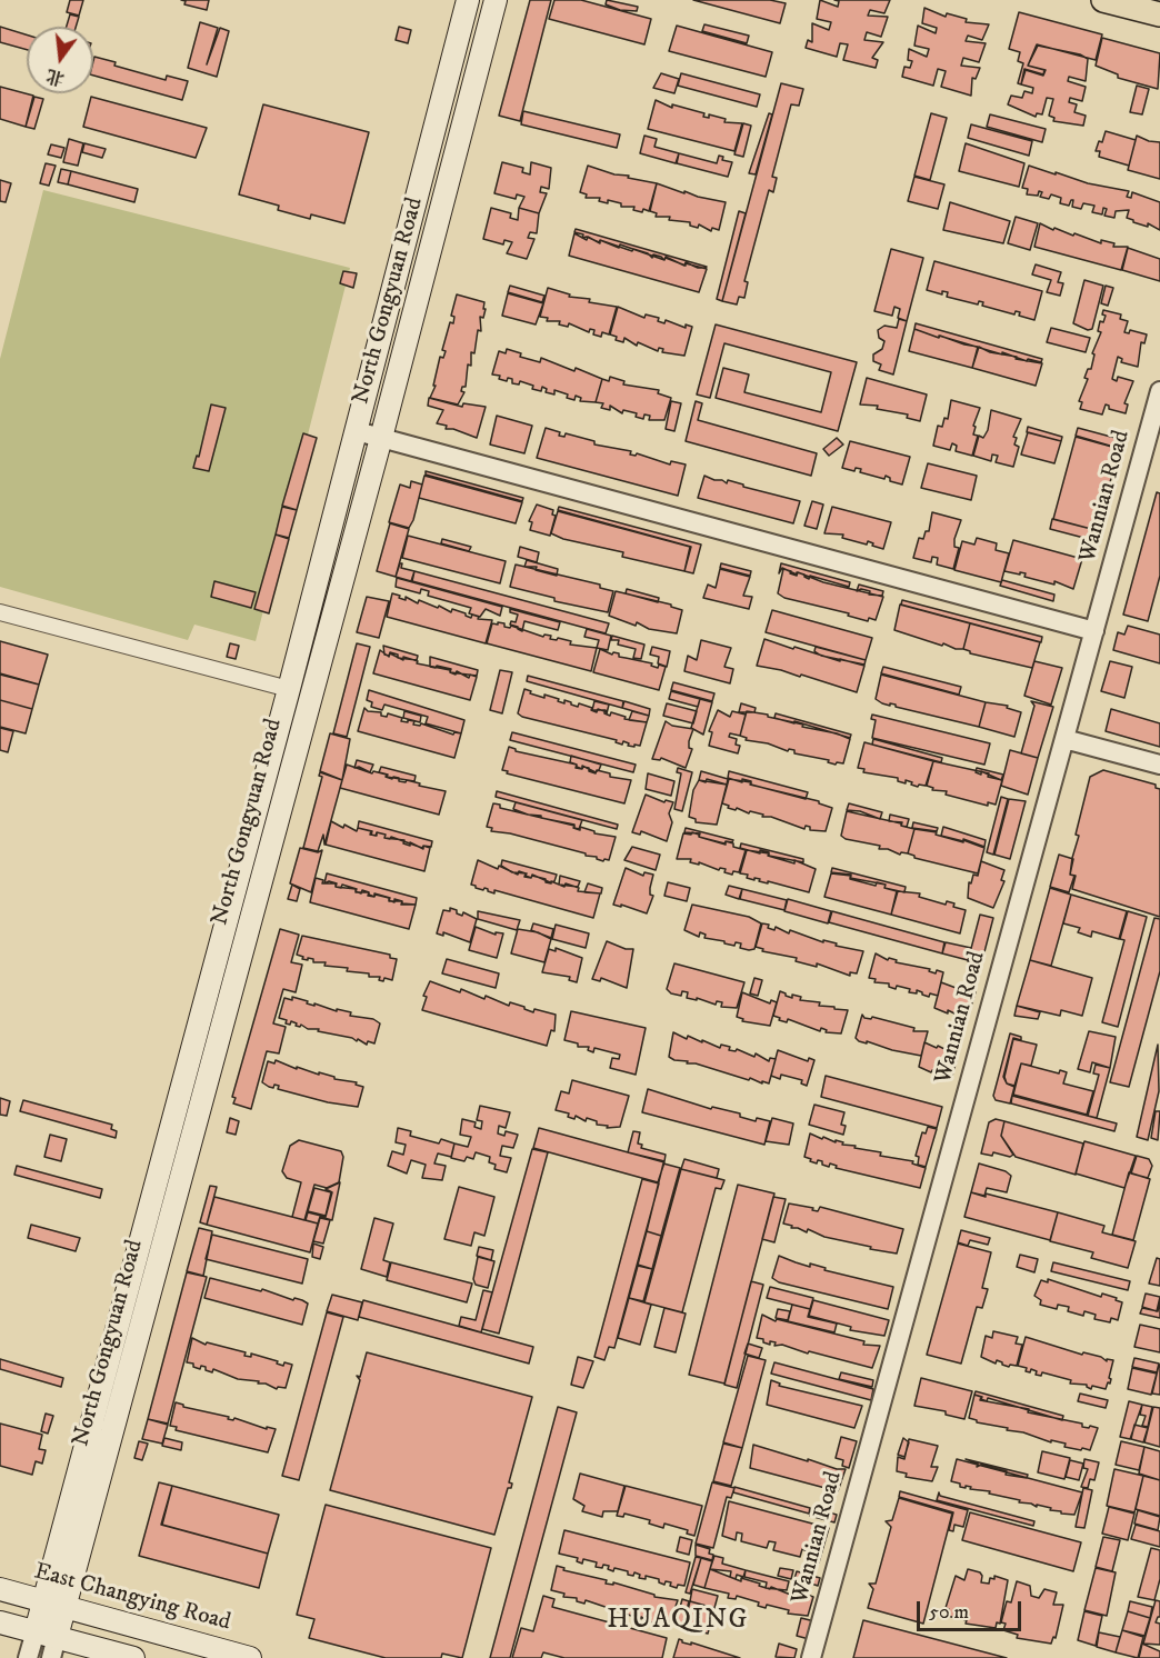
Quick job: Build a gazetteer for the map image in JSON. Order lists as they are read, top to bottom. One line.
{"streets":{"main road":["North Gongyuan Road","East Changying Road"],"street":["Wannian Road"]},"crossings":[["North Gongyuan Road","East Changying Road"]],"districts":["HUAQING"],"scale_bar":"50 m","north":"bottom"}
